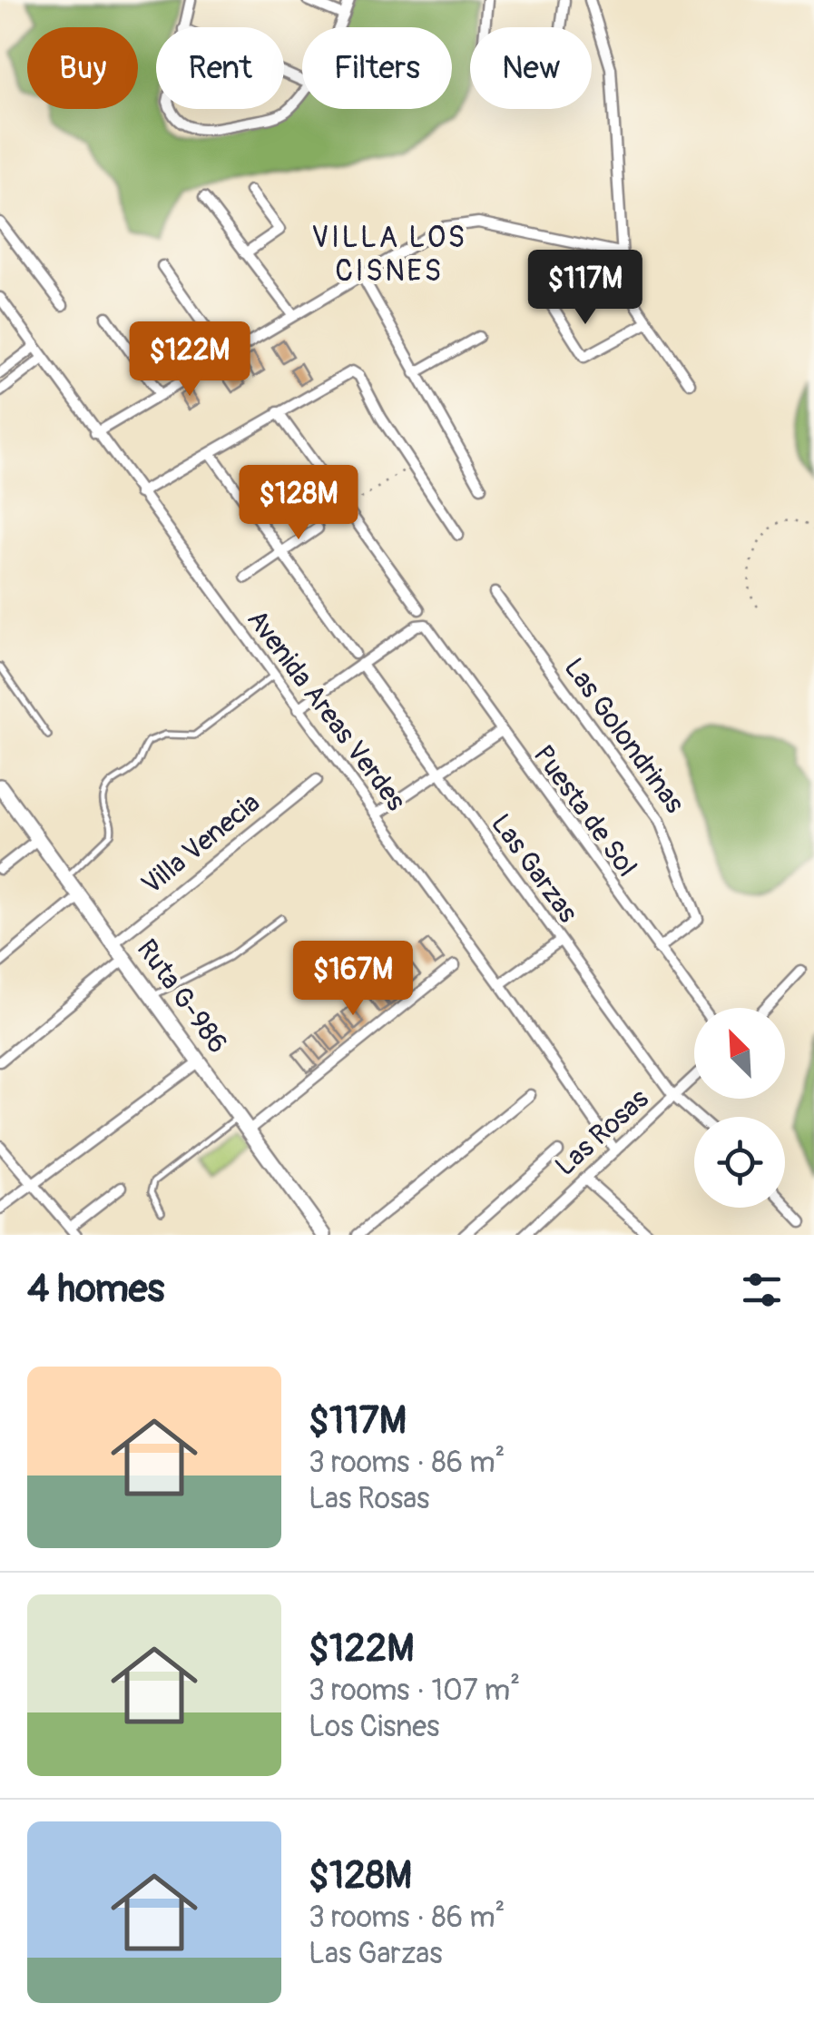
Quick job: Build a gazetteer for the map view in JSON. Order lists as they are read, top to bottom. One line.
{"streets":{"main road":["Ruta G-986"],"street":["Avenida Areas Verdes","Las Golondrinas","Puesta de Sol","Villa Venecia","Las Garzas","Las Rosas"]},"crossings":[["Avenida Areas Verdes","Las Rosas"],["Las Golondrinas","Puesta de Sol"],["Puesta de Sol","Las Garzas"],["Villa Venecia","Ruta G-986"],["Las Garzas","Las Rosas"]],"districts":["VILLA LOS CISNES"],"north":"top left","page":{"chip":["Buy","Rent","Filters","New"],"price":["$117M","$122M","$128M","$167M"],"heading":"4 homes","list":[{"name":"$117M","note":"3 rooms · 86 m² · Las Rosas"},{"name":"$122M","note":"3 rooms · 107 m² · Los Cisnes"},{"name":"$128M","note":"3 rooms · 86 m² · Las Garzas"}]}}
